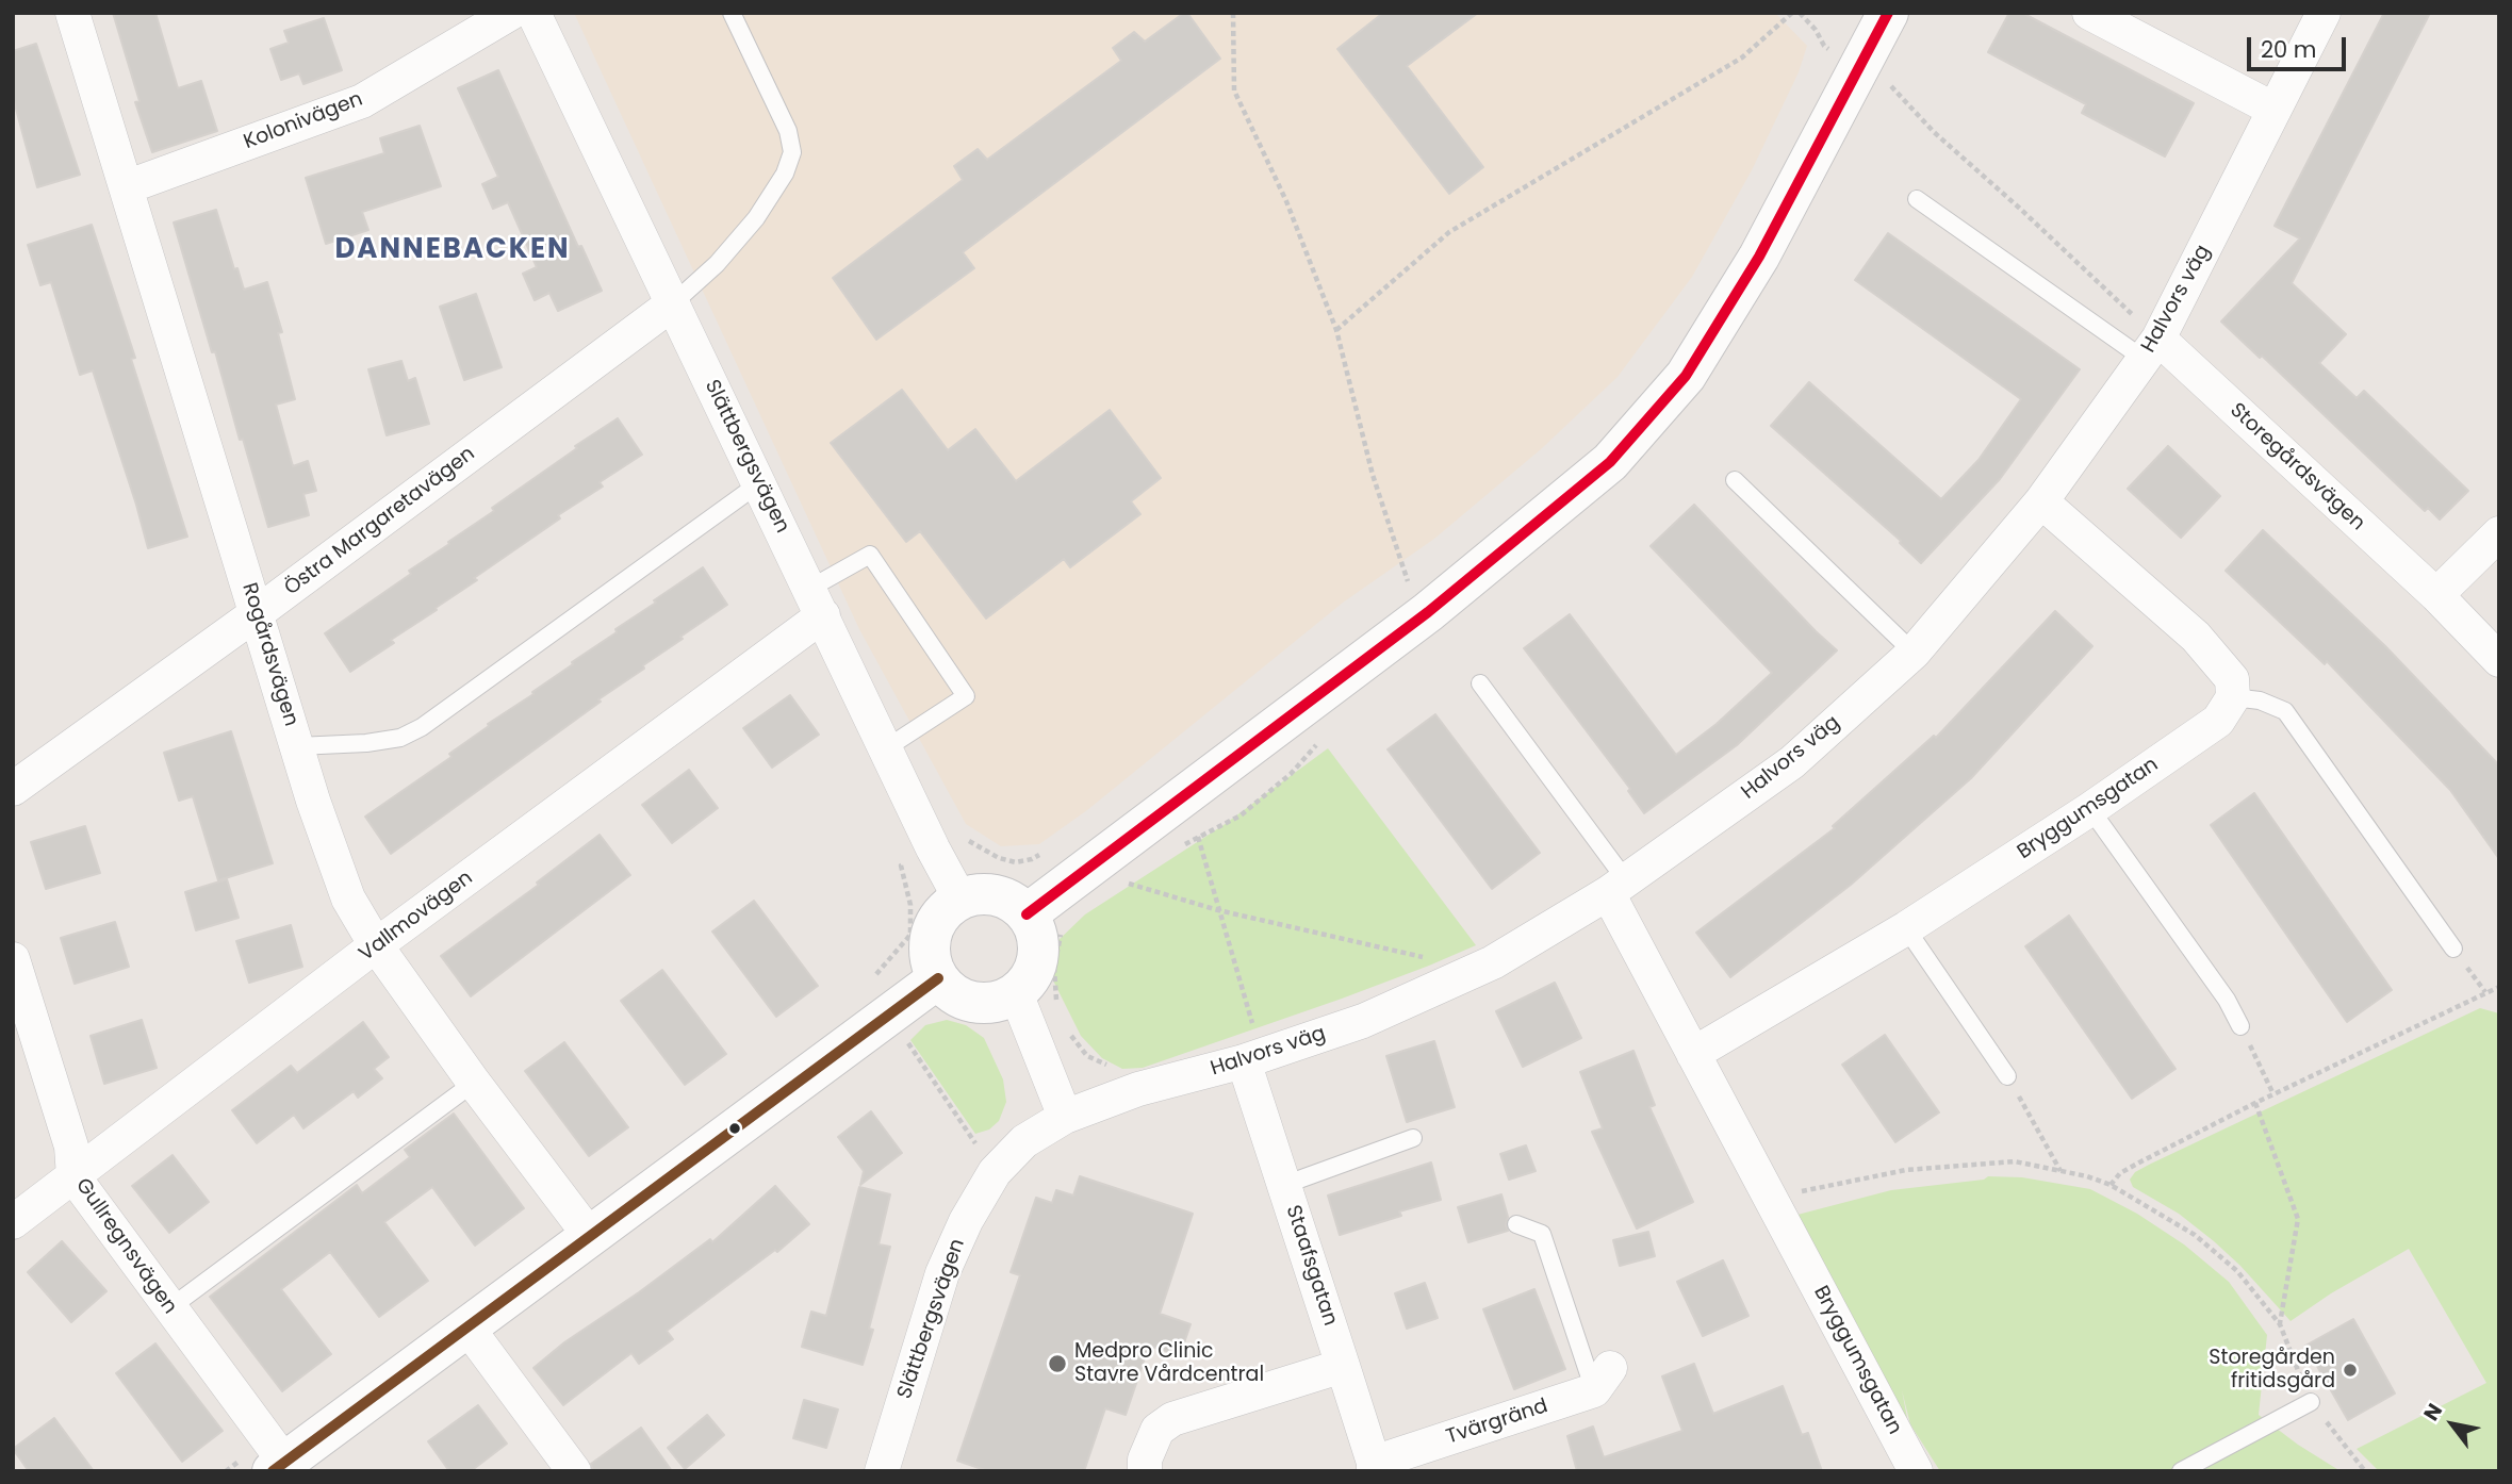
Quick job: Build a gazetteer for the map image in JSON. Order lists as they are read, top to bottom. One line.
{"streets":{"street":["Kolonivägen","Halvors väg","Slättbergsvägen","Storegårdsvägen","Östra Margaretavägen","Rogårdsvägen","Bryggumsgatan","Vallmovägen","Gullregnsvägen","Staafsgatan","Tvärgränd"]},"crossings":[["Kolonivägen","Rogårdsvägen"],["Halvors väg","Slättbergsvägen"],["Halvors väg","Storegårdsvägen"],["Halvors väg","Bryggumsgatan"],["Halvors väg","Staafsgatan"],["Slättbergsvägen","Östra Margaretavägen"],["Slättbergsvägen","Vallmovägen"],["Östra Margaretavägen","Rogårdsvägen"],["Rogårdsvägen","Vallmovägen"],["Vallmovägen","Gullregnsvägen"],["Staafsgatan","Tvärgränd"]],"districts":["DANNEBACKEN"],"places":["Medpro Clinic Stavre Vårdcentral","Storegården fritidsgård"],"scale_bar":"20 m","north":"top left"}
